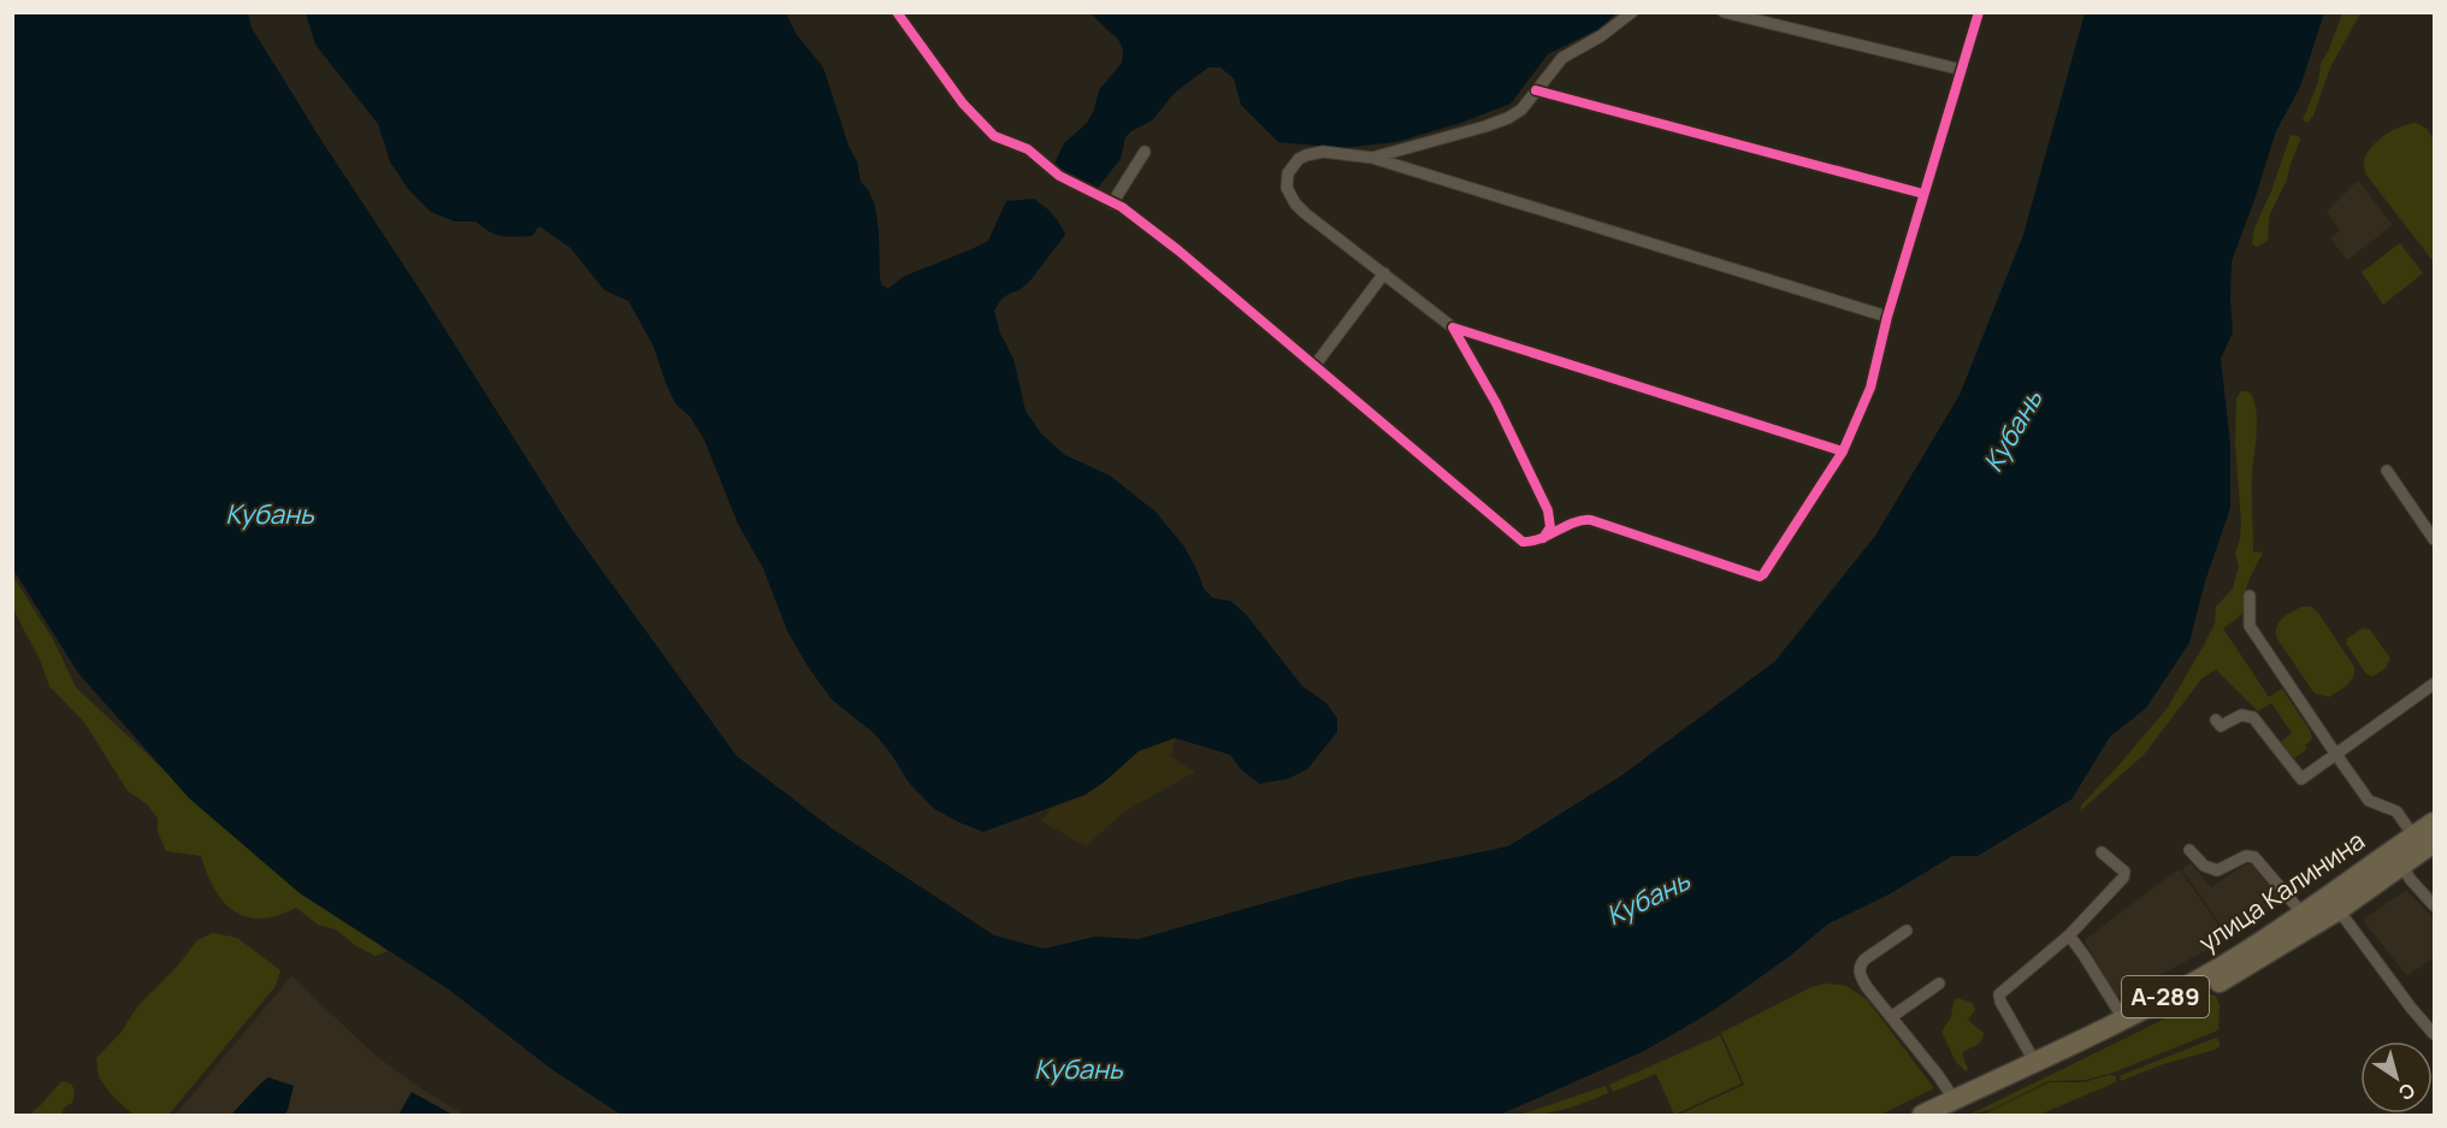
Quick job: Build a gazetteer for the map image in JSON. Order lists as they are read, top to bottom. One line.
{"streets":{"highway":["улица Калинина","А-289"]},"water":["Кубань"],"north":"bottom right"}
